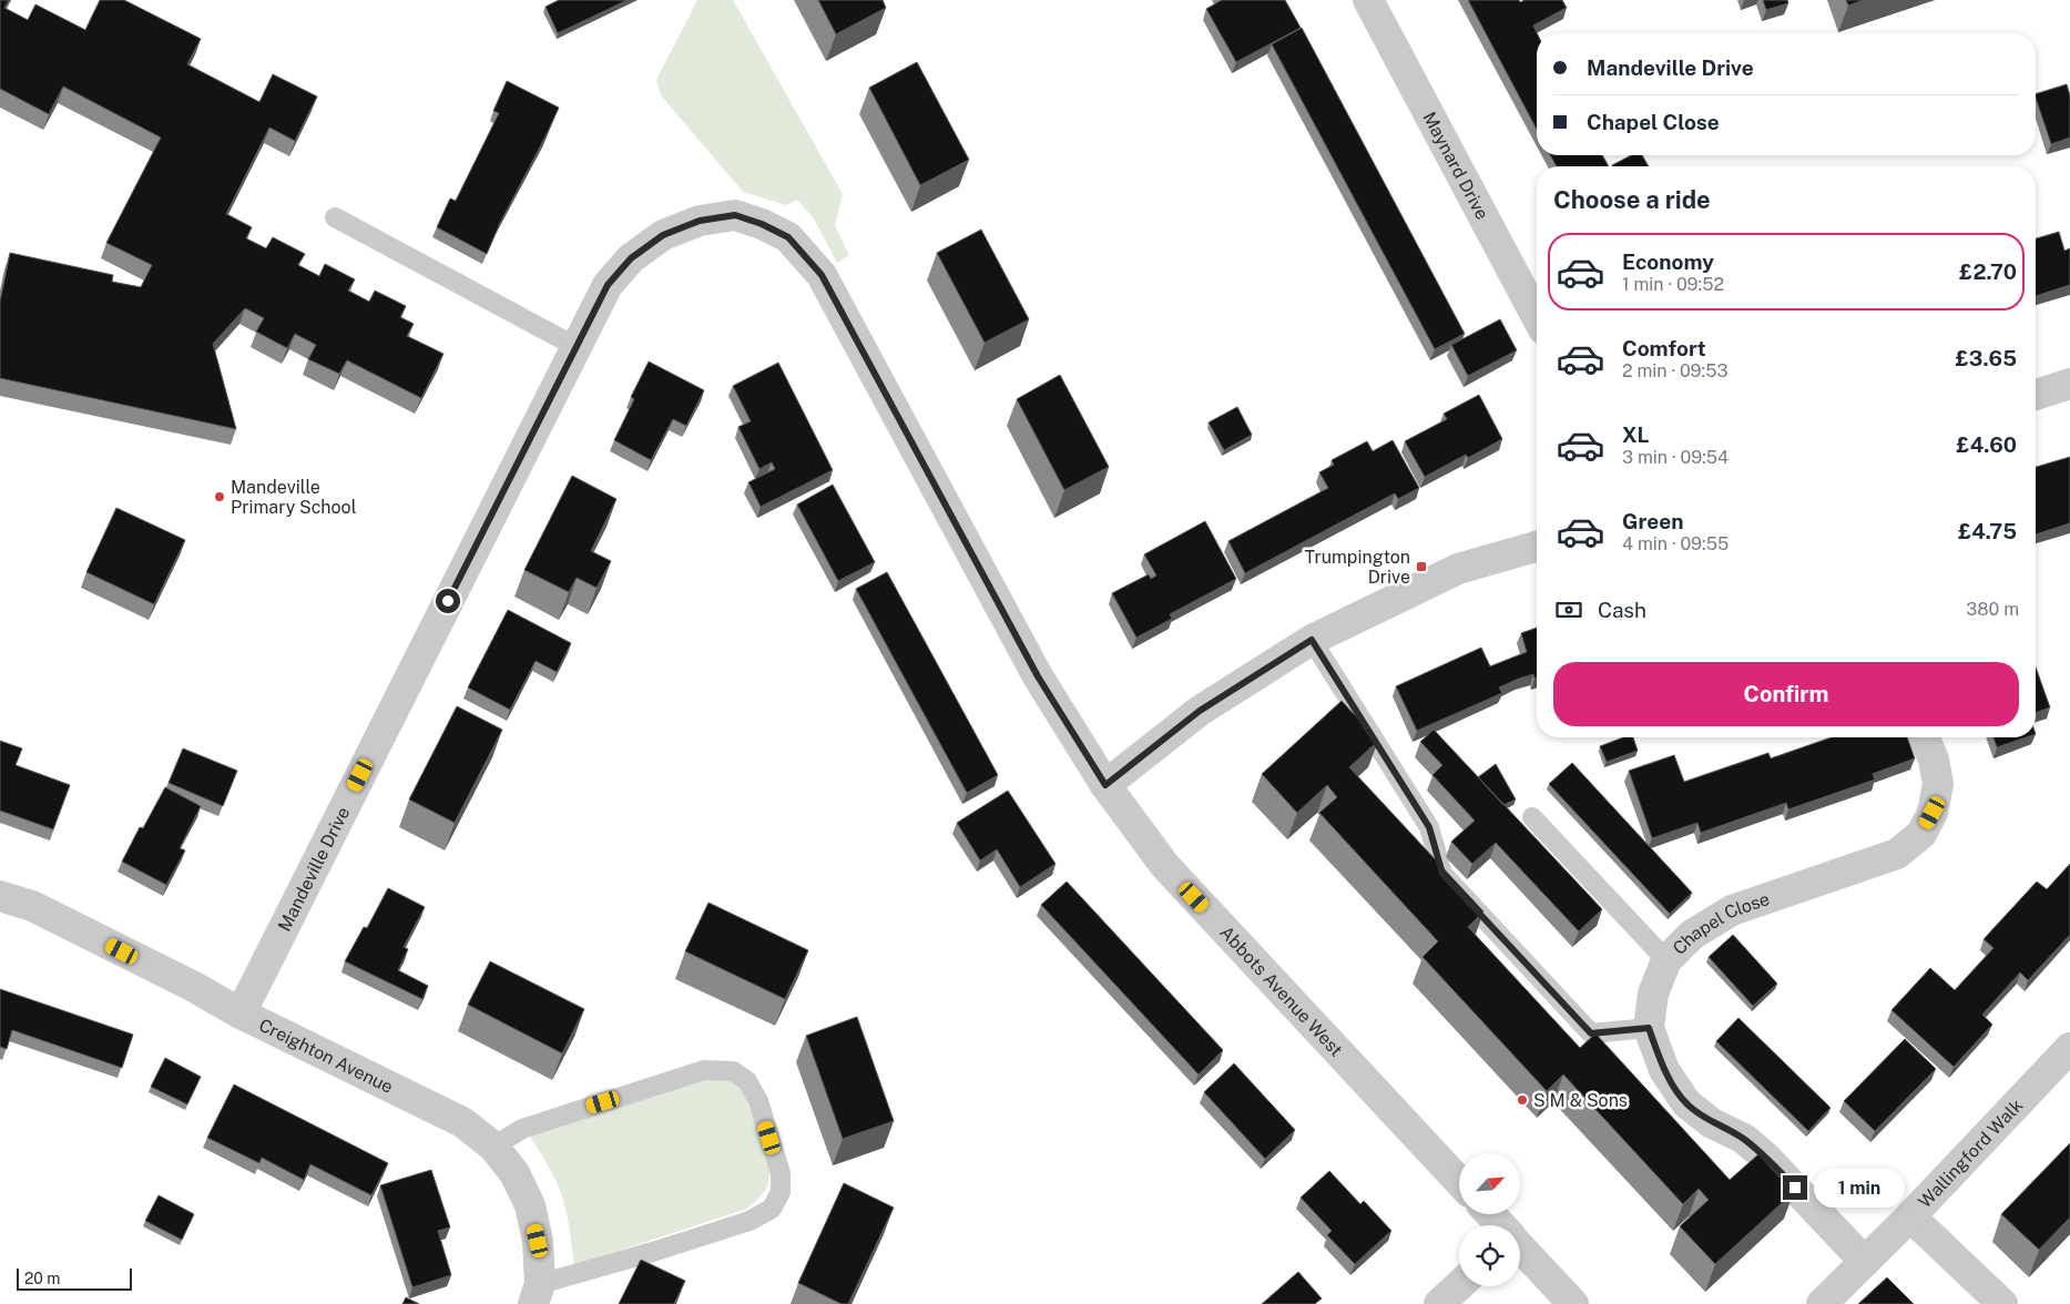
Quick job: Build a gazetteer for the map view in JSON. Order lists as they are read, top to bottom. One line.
{"streets":{"street":["Maynard Drive","Mandeville Drive","Chapel Close","Abbots Avenue West","Creighton Avenue","Wallingford Walk"]},"crossings":[["Mandeville Drive","Abbots Avenue West"],["Mandeville Drive","Creighton Avenue"],["Chapel Close","Wallingford Walk"]],"places":{"other":["Mandeville Primary School","S M & Sons"],"transit":["Trumpington Drive"]},"scale_bar":"20 m","north":"top right","page":{"banner":["Mandeville Drive","Chapel Close"],"heading":"Choose a ride","list":[{"name":"Economy","note":"1 min · 09:52","value":"£2.70"},{"name":"Comfort","note":"2 min · 09:53","value":"£3.65"},{"name":"XL","note":"3 min · 09:54","value":"£4.60"},{"name":"Green","note":"4 min · 09:55","value":"£4.75"}],"pay":["Cash","380 m"],"buttons":"Confirm","bubble":"1 min","scale":"20 m"}}
